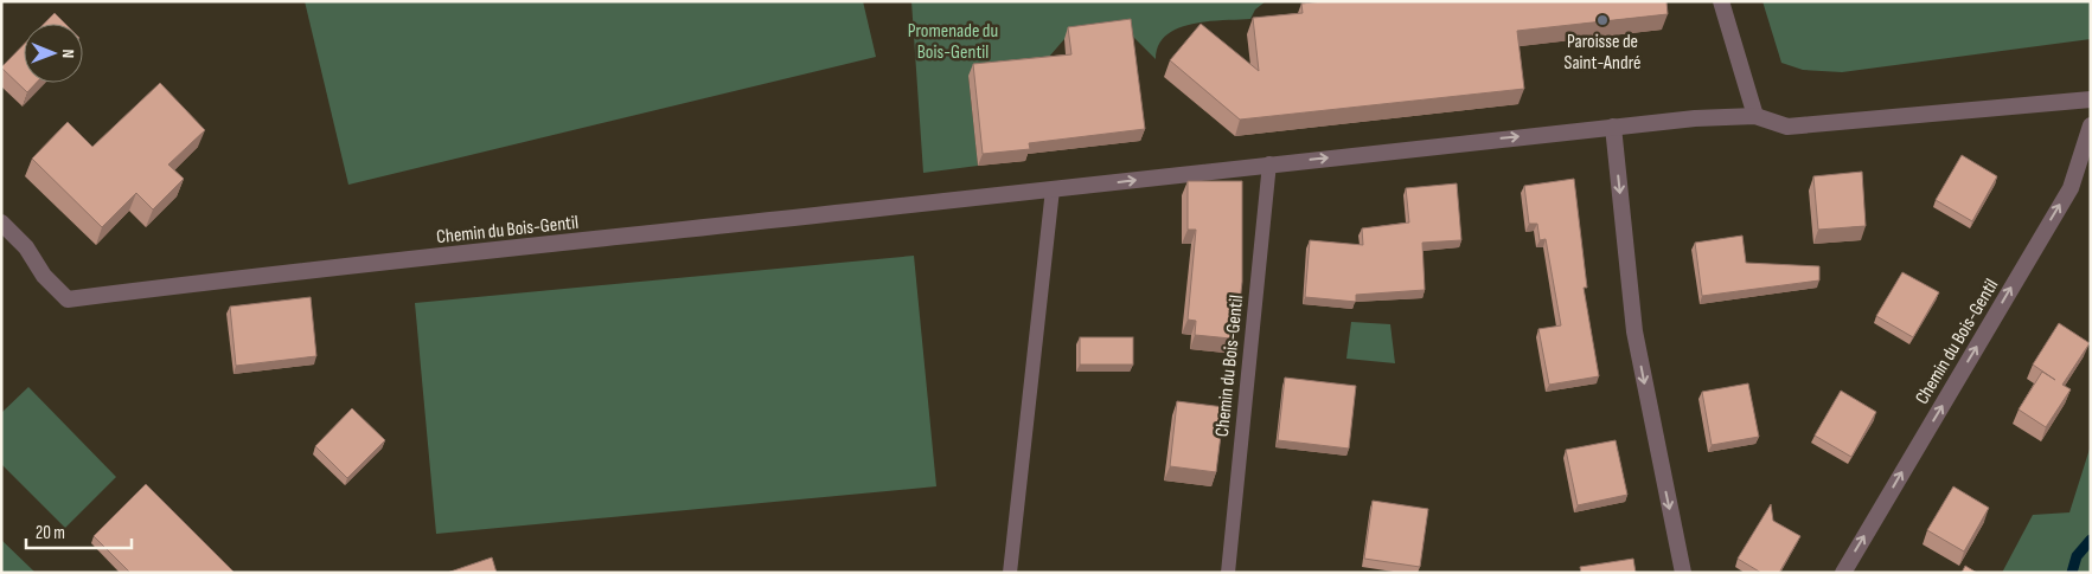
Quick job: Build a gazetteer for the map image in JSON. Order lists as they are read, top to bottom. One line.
{"streets":{"street":["Chemin du Bois-Gentil"]},"parks":["Promenade du Bois-Gentil"],"places":["Paroisse de Saint-André"],"scale_bar":"20 m","north":"right"}
